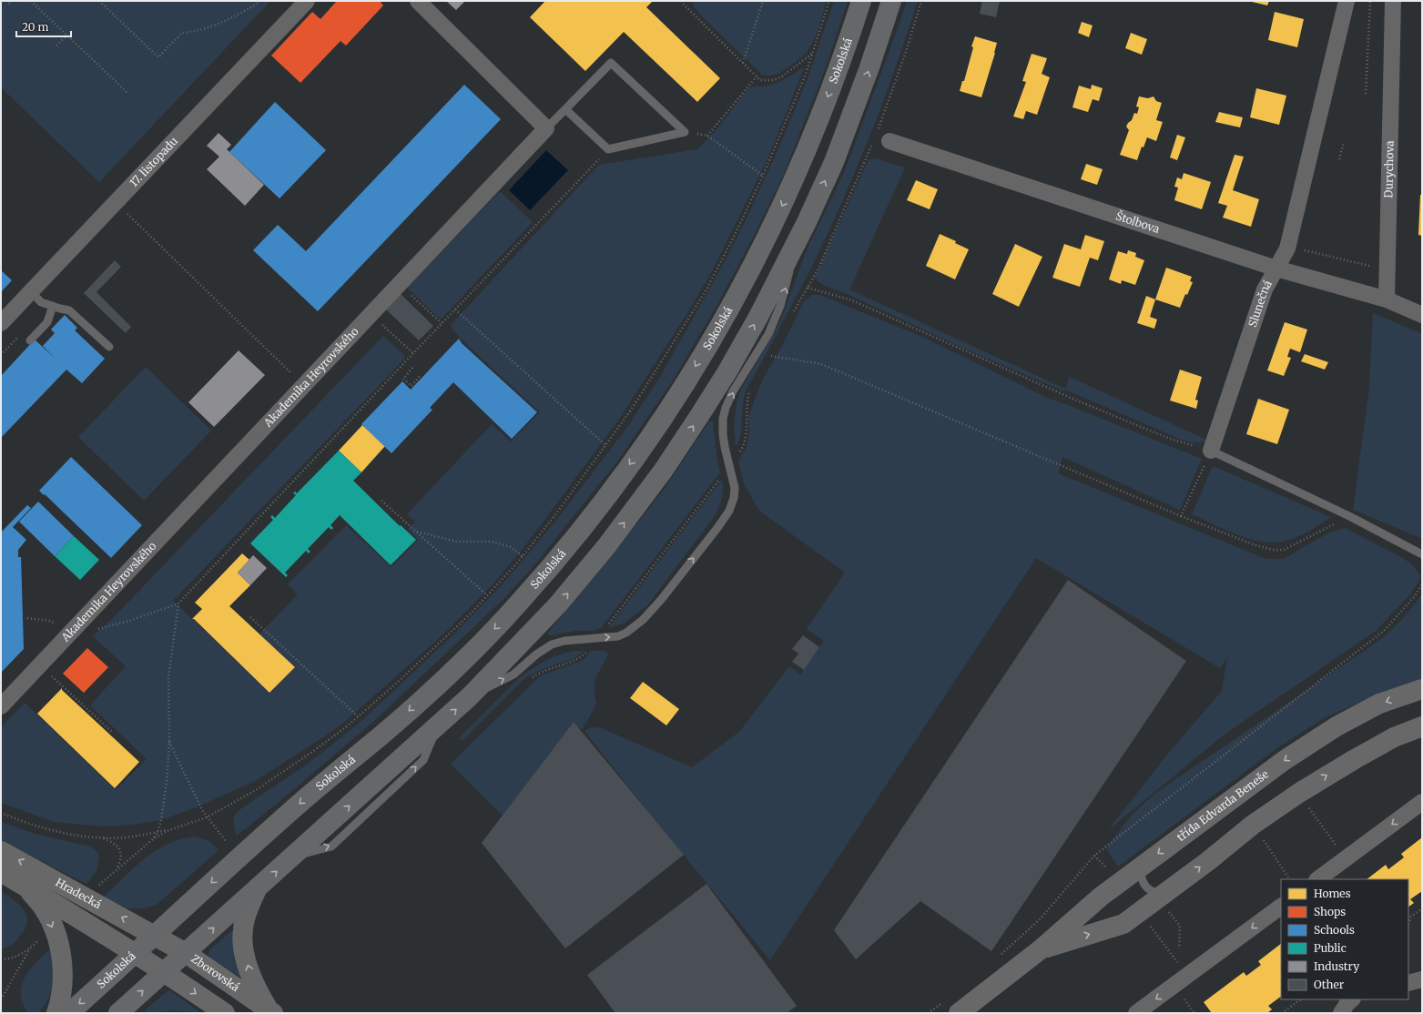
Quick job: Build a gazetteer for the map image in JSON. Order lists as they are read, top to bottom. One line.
{"streets":{"main road":["Sokolská"],"street":["17. listopadu","Durychova","Štolbova","Slunečná","Akademika Heyrovského","třída Edvarda Beneše","Hradecká","Zborovská"]},"crossings":[["Sokolská","Hradecká"],["Sokolská","Zborovská"],["Durychova","Štolbova"],["Štolbova","Slunečná"],["Hradecká","Zborovská"]],"legend":["Homes","Shops","Schools","Public","Industry","Other"],"scale_bar":"20 m"}
